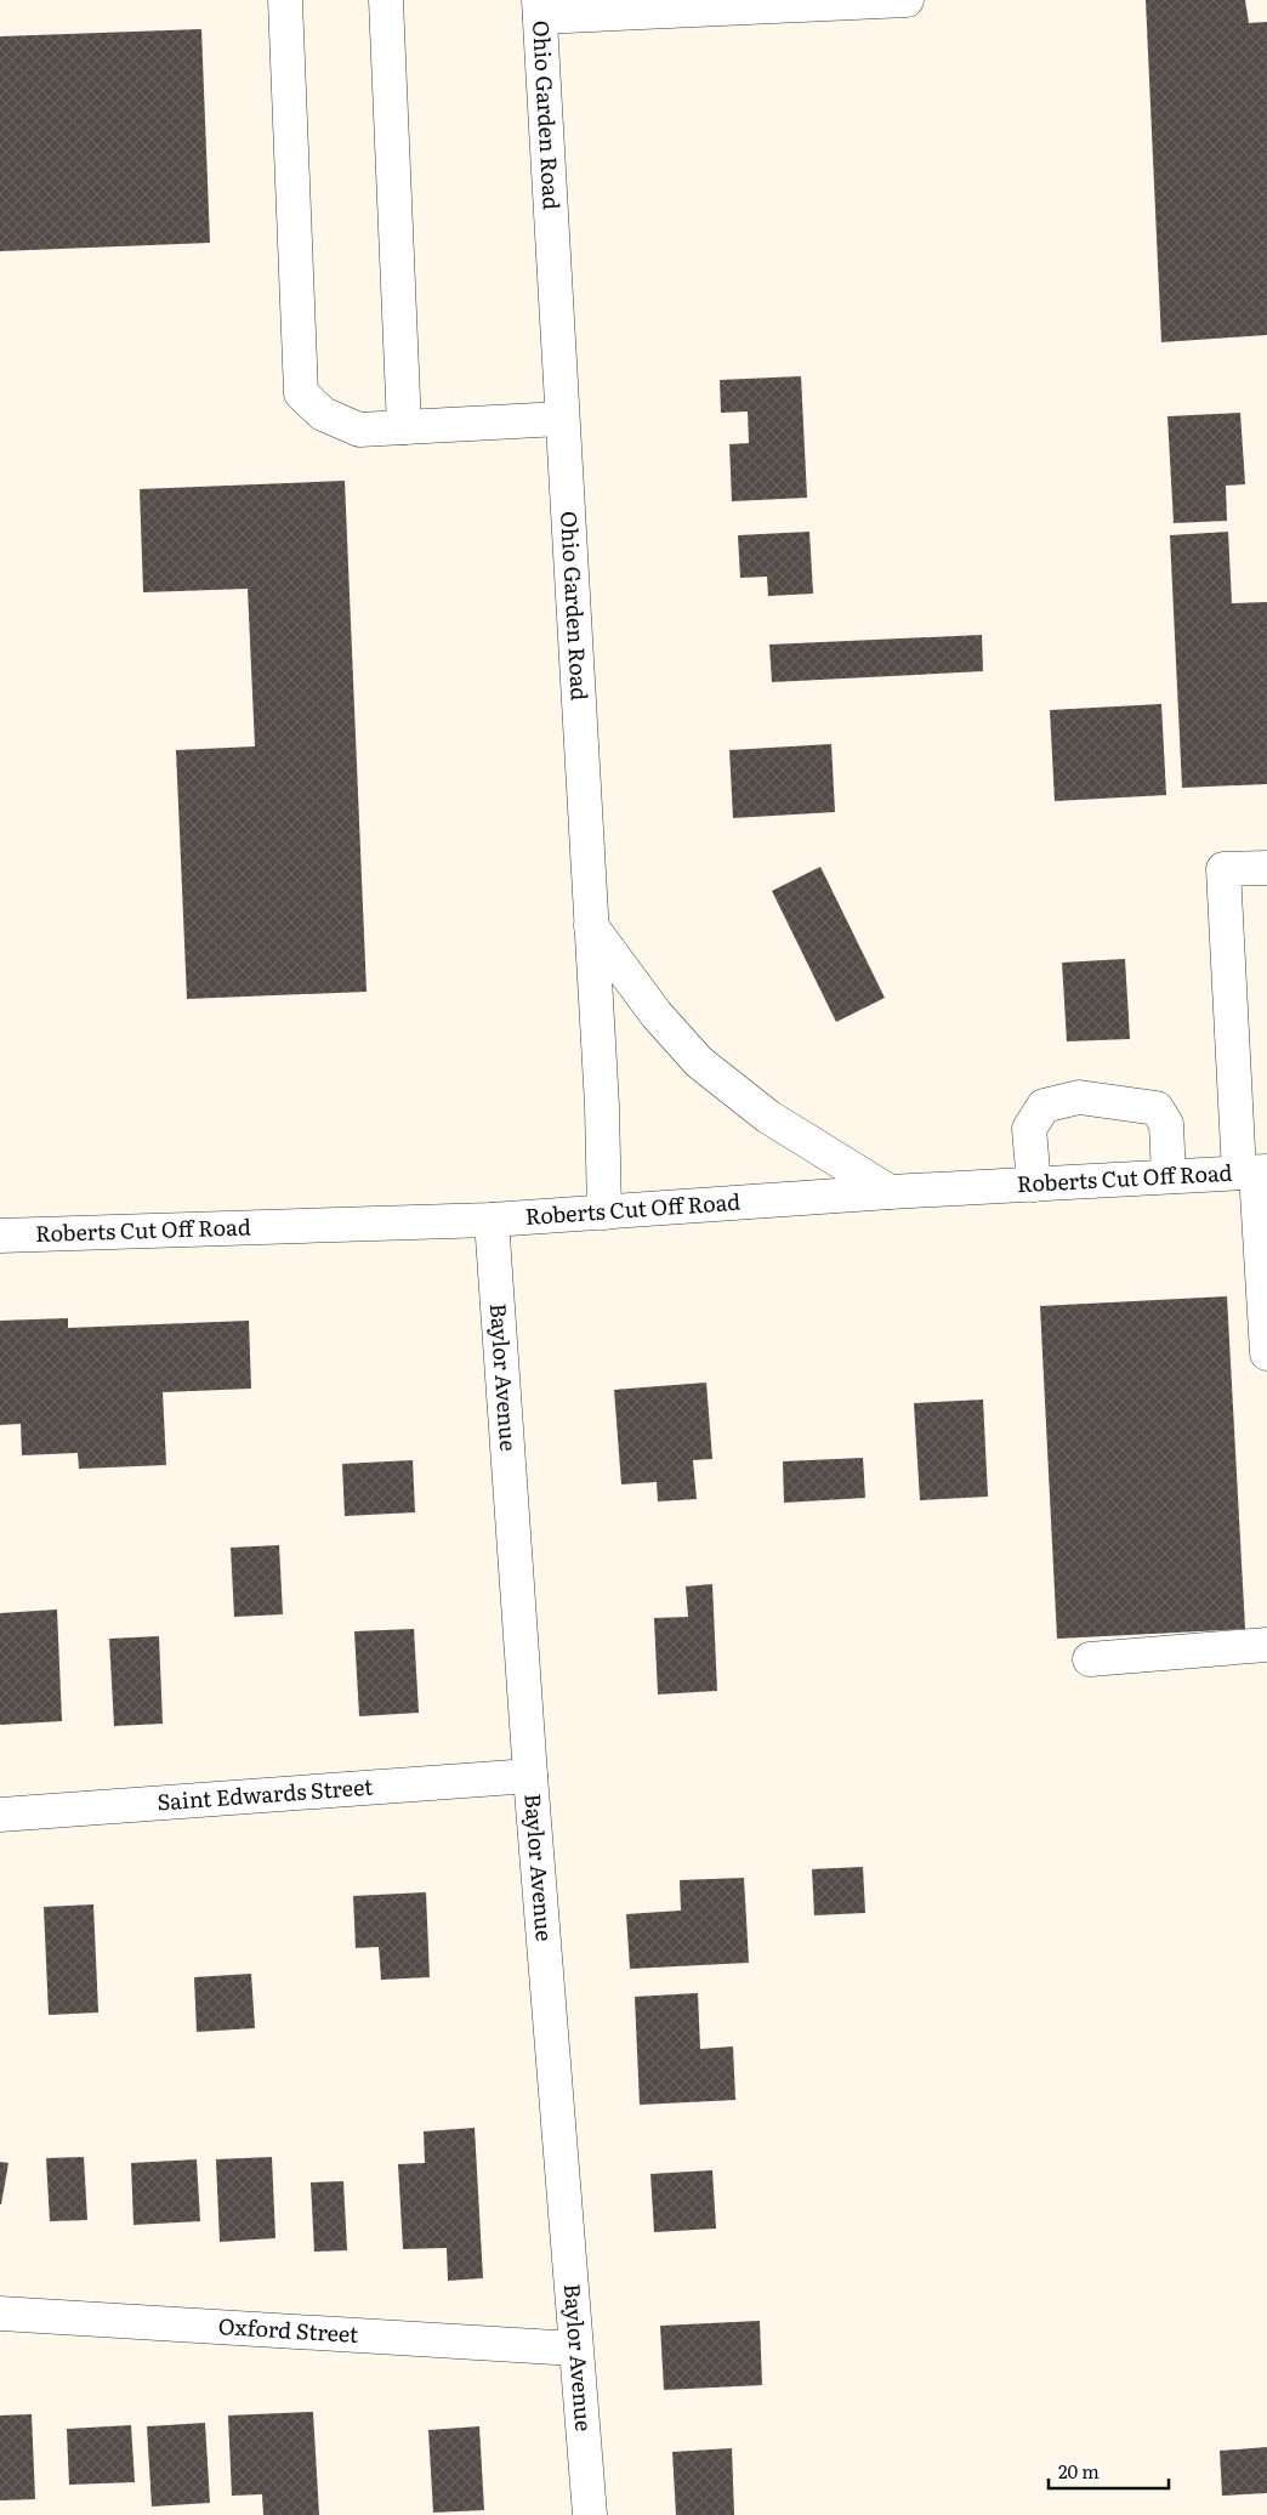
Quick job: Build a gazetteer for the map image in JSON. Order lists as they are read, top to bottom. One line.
{"streets":{"street":["Ohio Garden Road","Roberts Cut Off Road","Baylor Avenue","Saint Edwards Street","Oxford Street"]},"crossings":[["Ohio Garden Road","Roberts Cut Off Road"],["Roberts Cut Off Road","Baylor Avenue"],["Baylor Avenue","Saint Edwards Street"],["Baylor Avenue","Oxford Street"]],"scale_bar":"20 m"}
